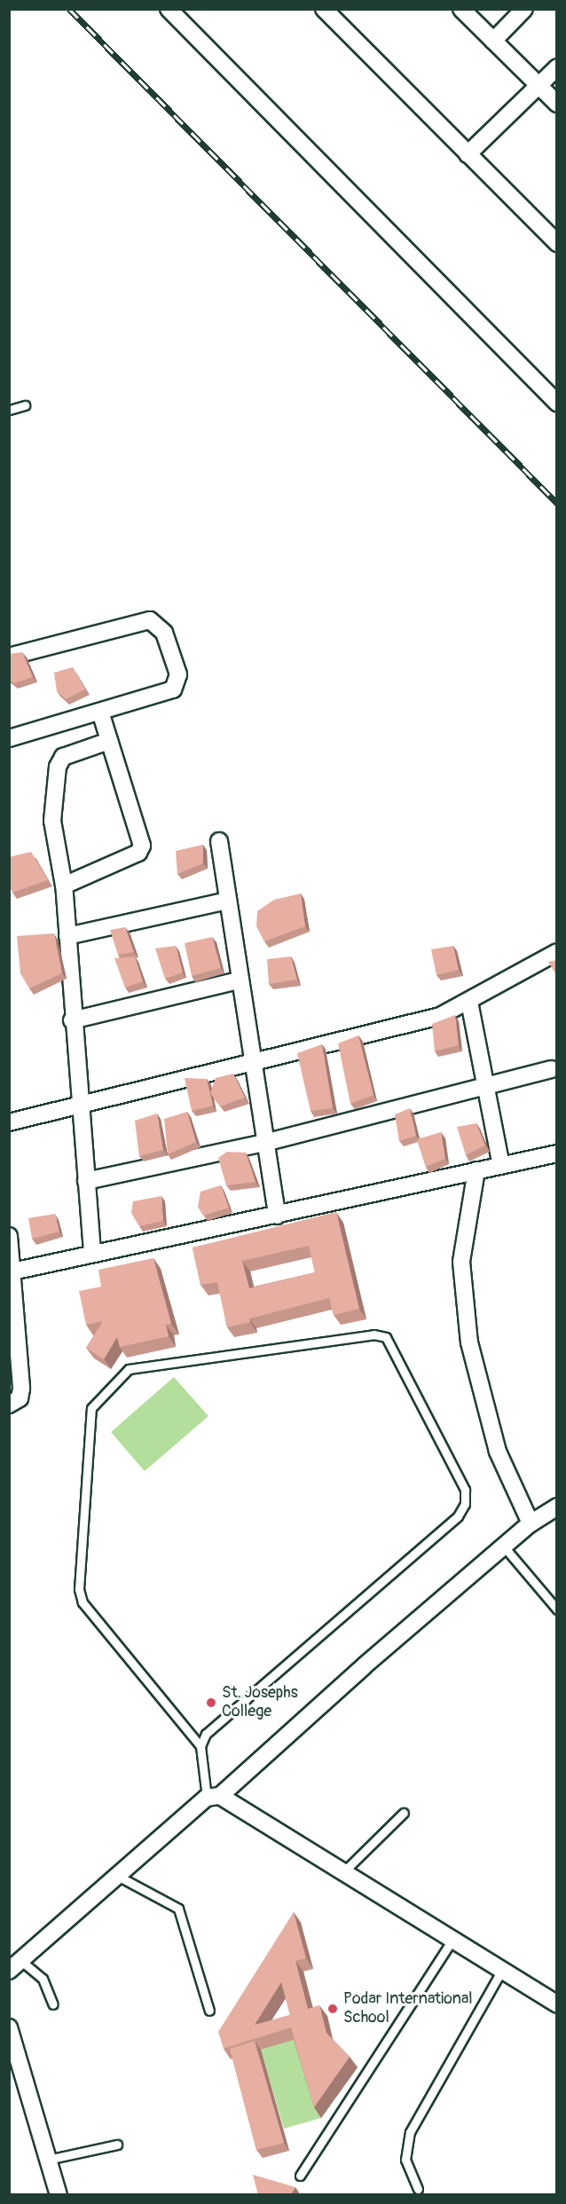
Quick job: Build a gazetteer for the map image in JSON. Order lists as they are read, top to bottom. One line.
{"places":["St. Josephs College","Podar International School"]}
